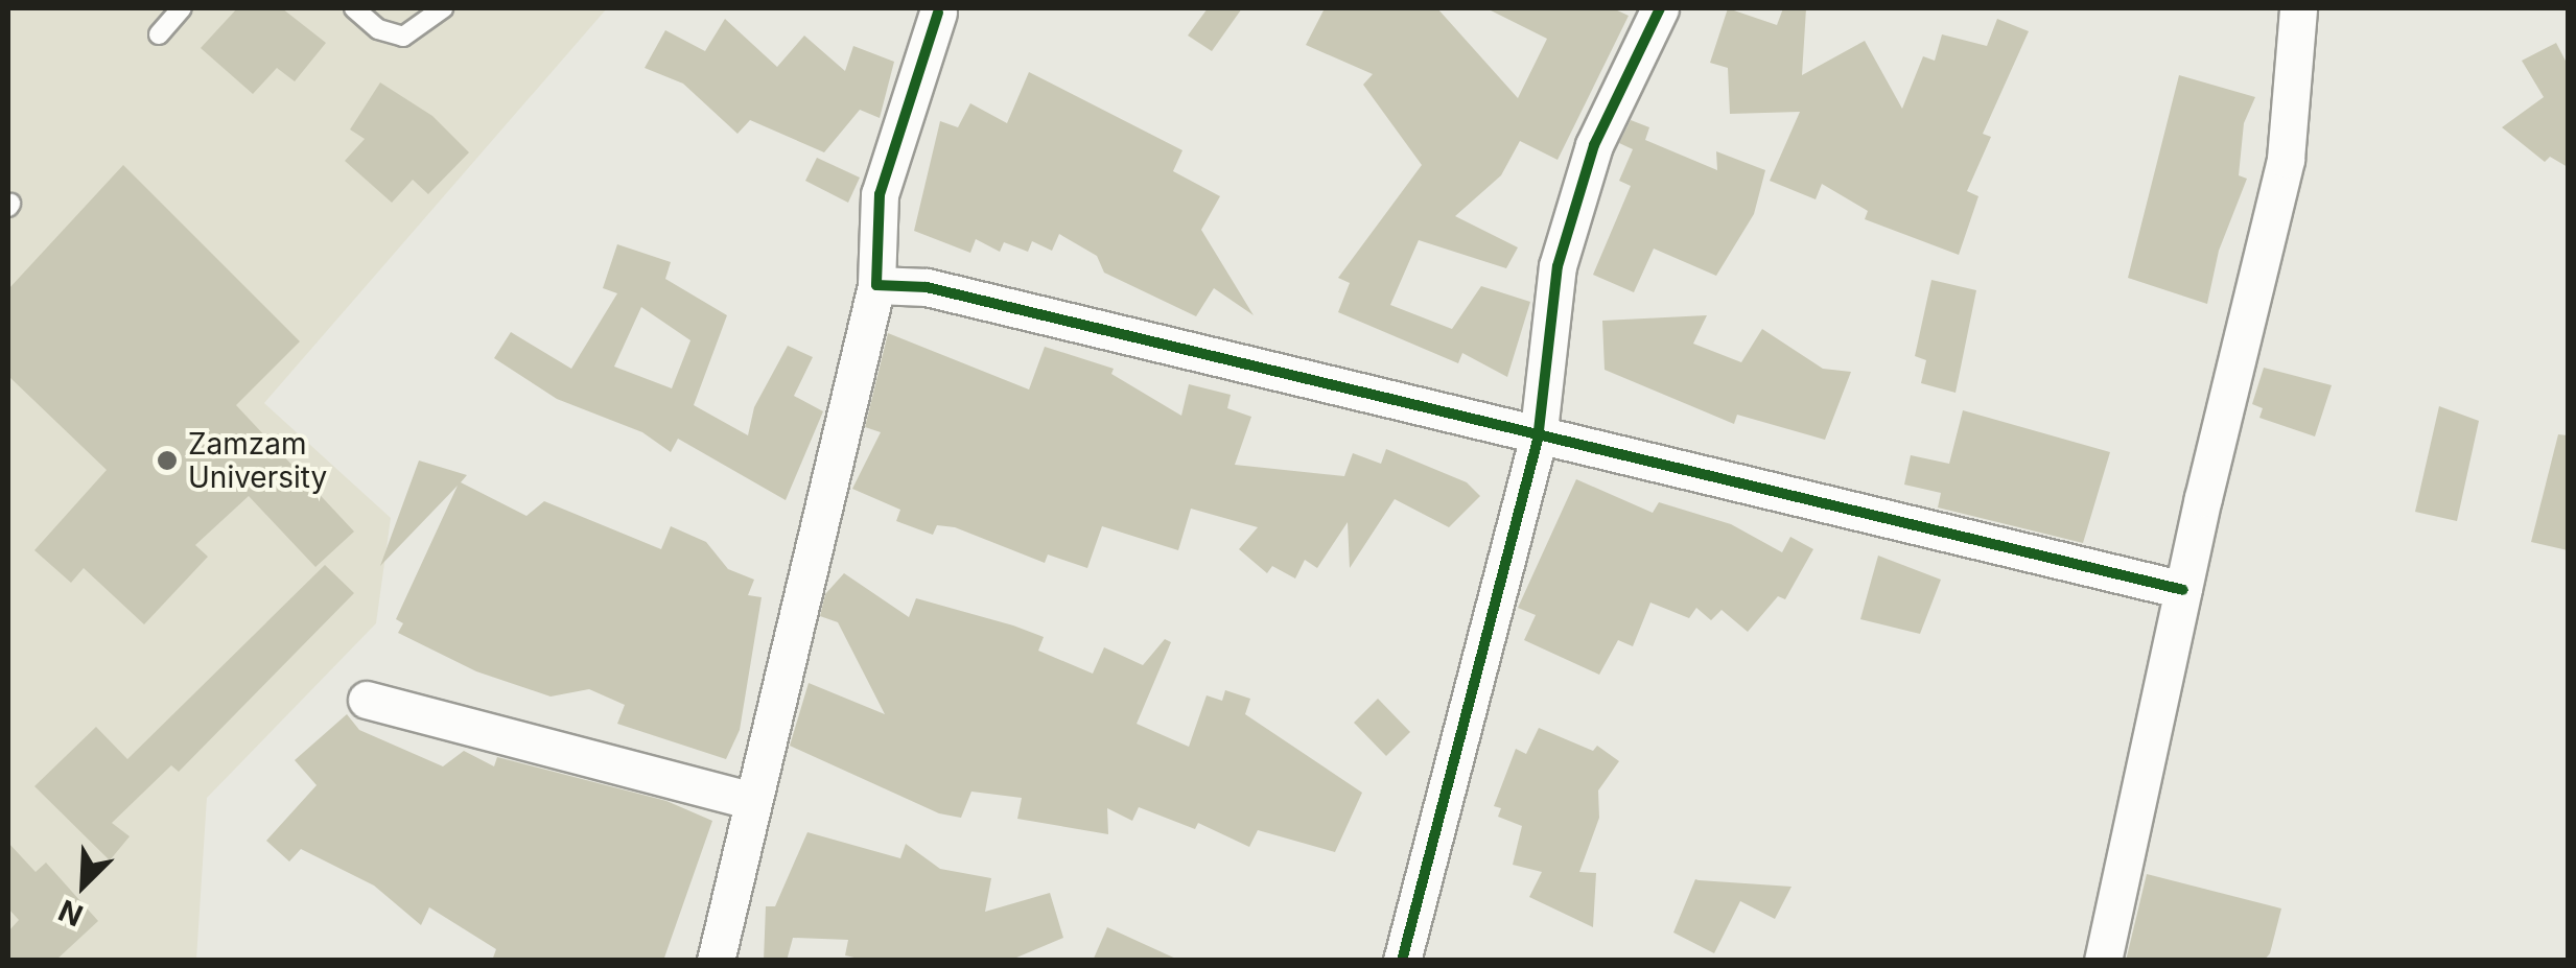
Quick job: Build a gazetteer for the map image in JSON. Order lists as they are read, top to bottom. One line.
{"places":["Zamzam University"],"north":"bottom left"}
